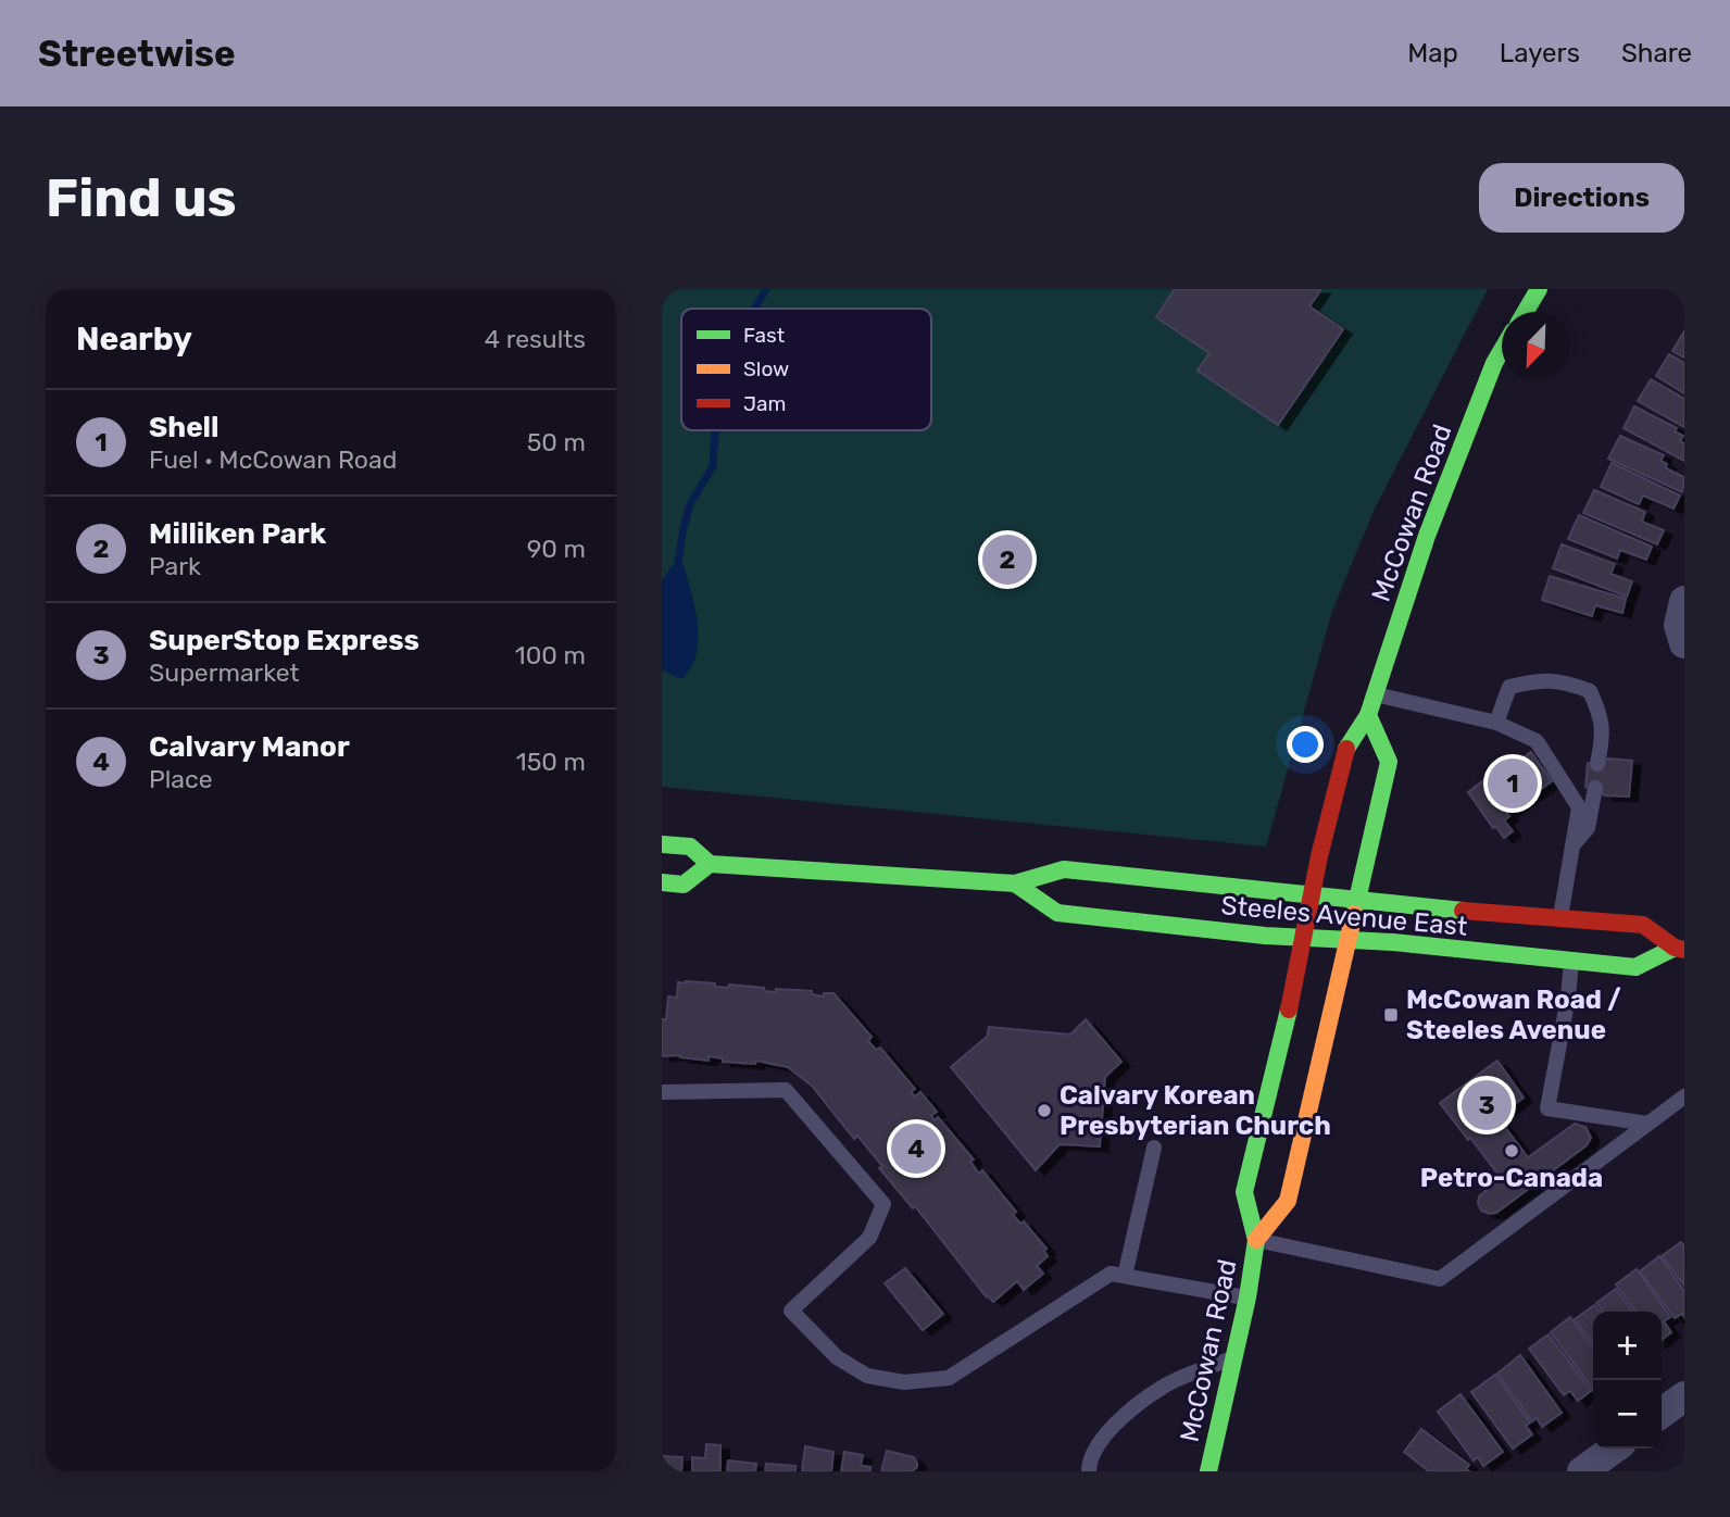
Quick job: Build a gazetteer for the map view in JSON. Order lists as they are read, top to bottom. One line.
{"streets":{"main road":["McCowan Road","Steeles Avenue East"]},"crossings":[["McCowan Road","Steeles Avenue East"]],"places":{"transit":["McCowan Road / Steeles Avenue"],"other":["Calvary Korean Presbyterian Church","Petro-Canada"]},"legend":["Fast","Slow","Jam"],"north":"bottom left","page":{"header":"Streetwise","nav":["Map","Layers","Share"],"buttons":"Directions","title":"Find us","heading":["Nearby","4 results"],"list":[{"mark":"1","name":"Shell","note":"Fuel · McCowan Road","value":"50 m"},{"mark":"2","name":"Milliken Park","note":"Park","value":"90 m"},{"mark":"3","name":"SuperStop Express","note":"Supermarket","value":"100 m"},{"mark":"4","name":"Calvary Manor","note":"Place","value":"150 m"}],"pins":["2","1","3","4"],"map_buttons":["+","−"]}}
